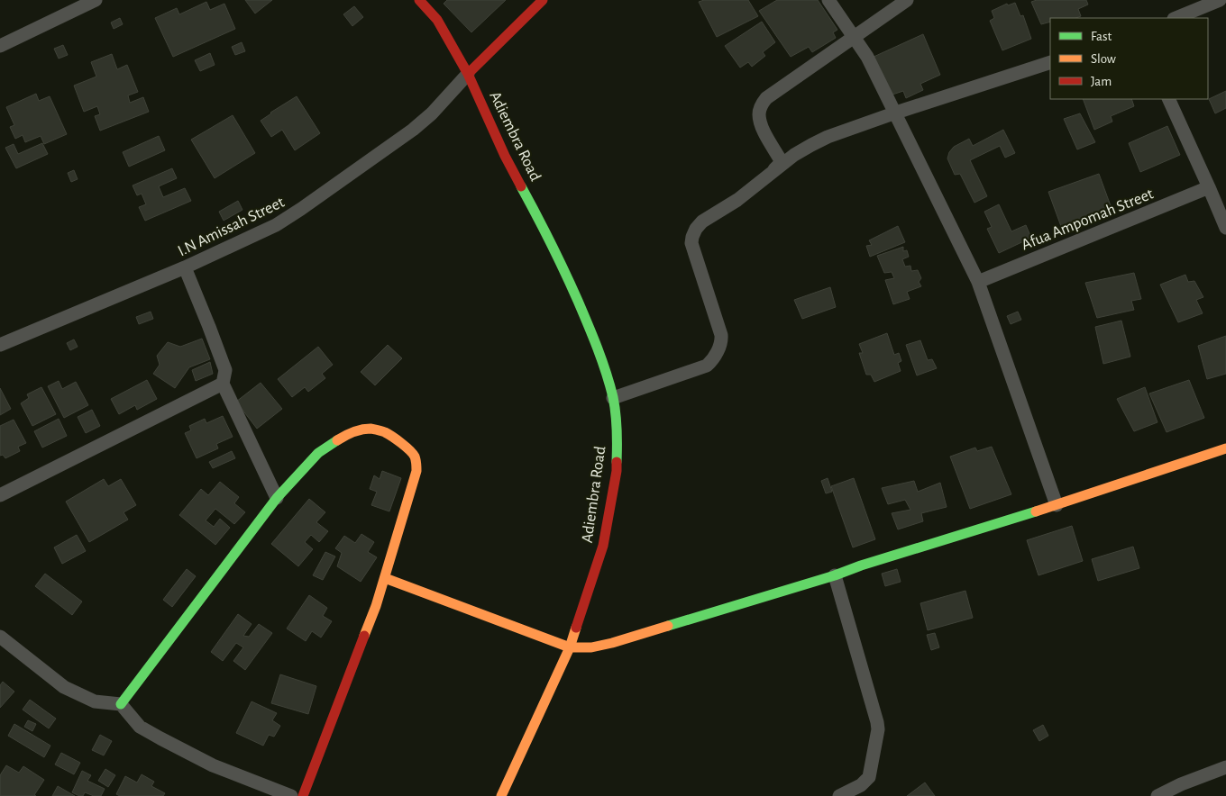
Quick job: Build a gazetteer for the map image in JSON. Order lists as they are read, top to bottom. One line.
{"streets":{"street":["Adiembra Road","Afua Ampomah Street","I.N Amissah Street"]},"crossings":[["Adiembra Road","I.N Amissah Street"]],"legend":["Fast","Slow","Jam"]}
